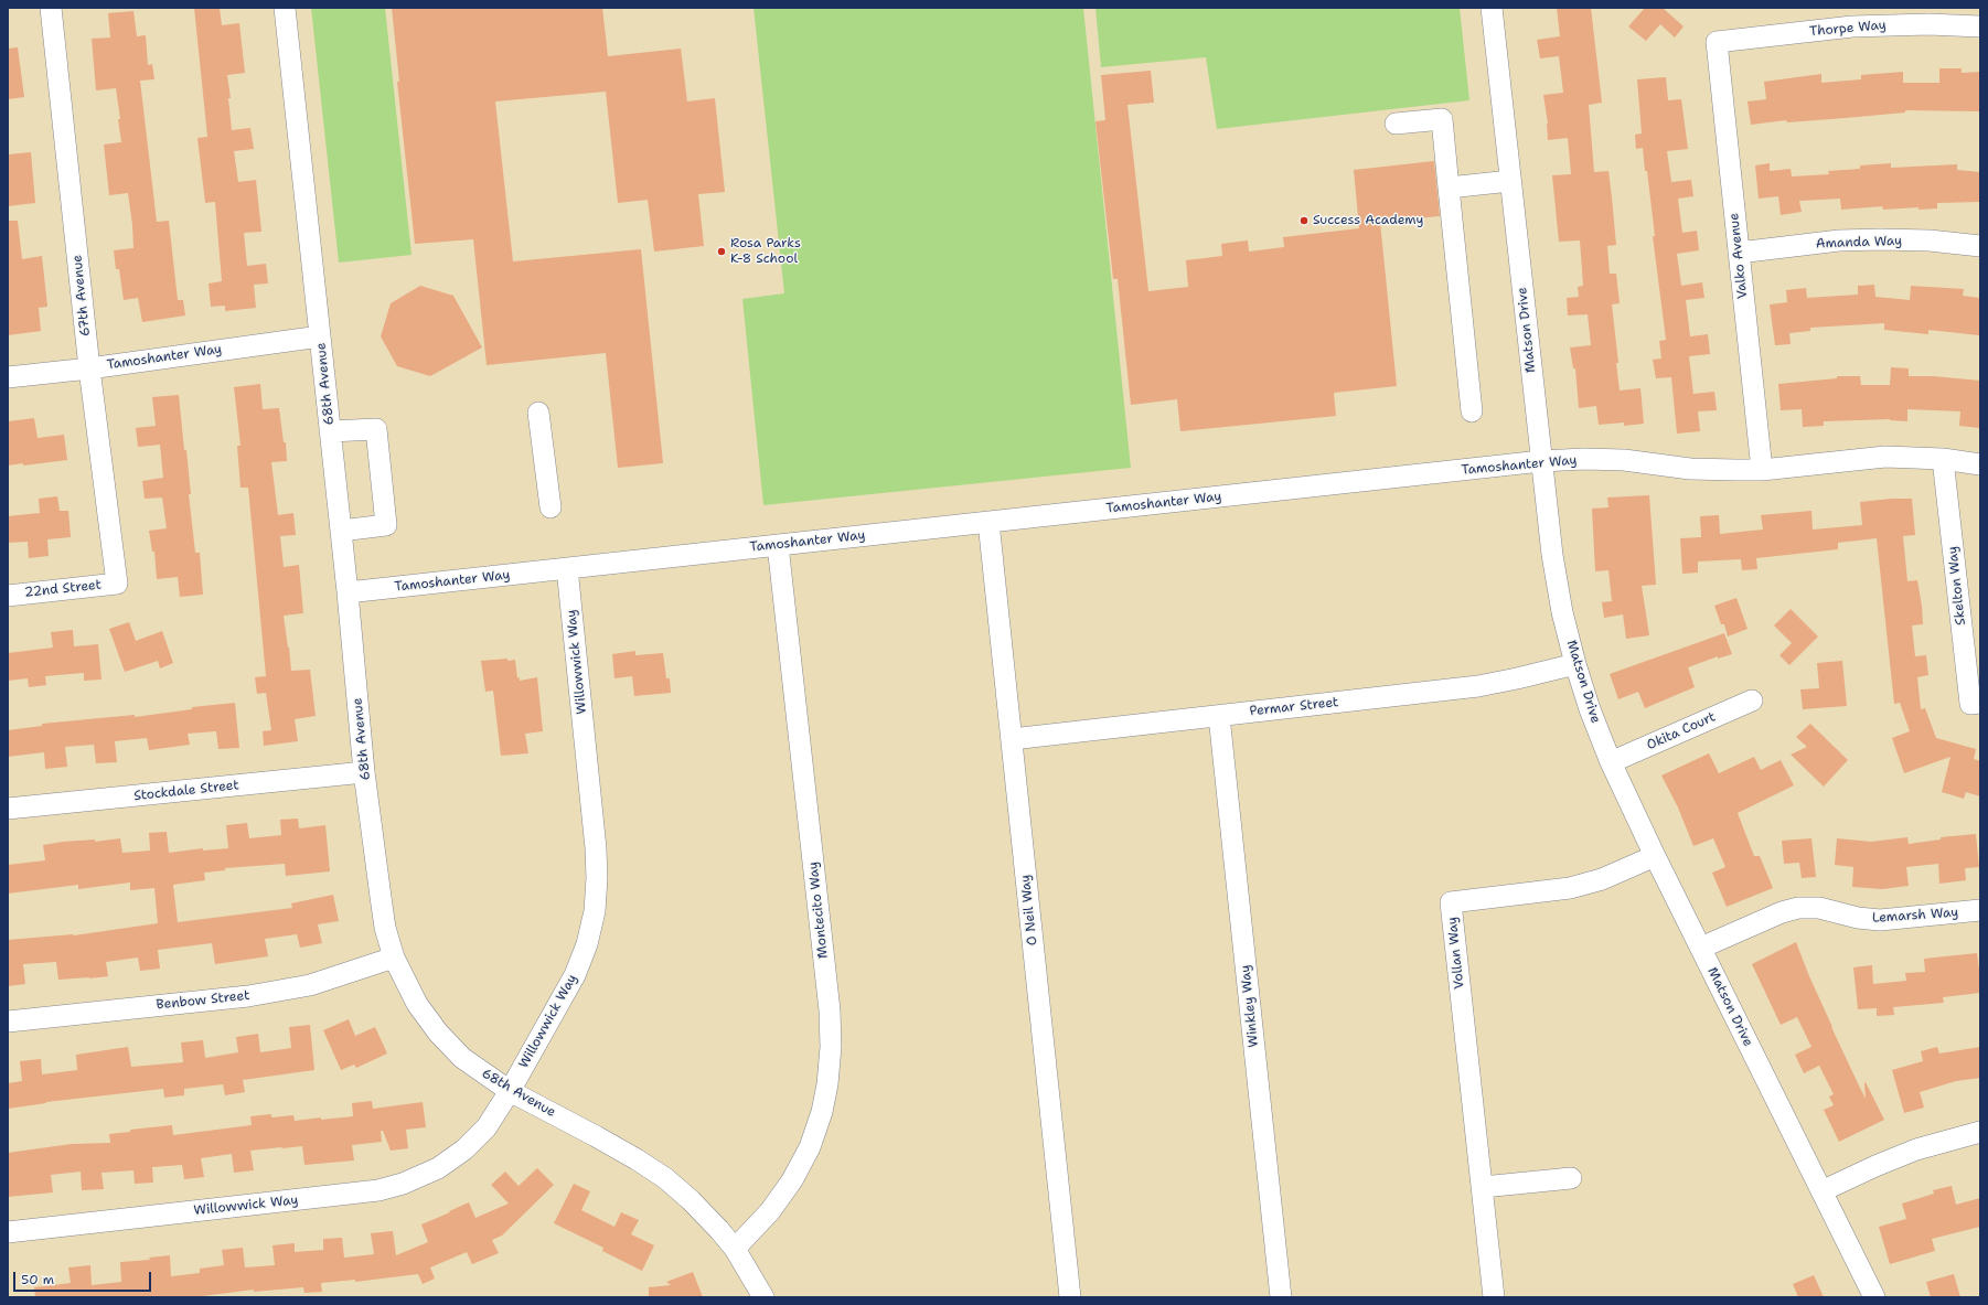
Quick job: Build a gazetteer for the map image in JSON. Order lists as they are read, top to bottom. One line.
{"streets":{"street":["Thorpe Way","Amanda Way","Valko Avenue","67th Avenue","Matson Drive","Tamoshanter Way","68th Avenue","Skelton Way","22nd Street","Willowwick Way","Permar Street","Okita Court","Stockdale Street","Montecito Way","O Neil Way","Lemarsh Way","Vollan Way","Benbow Street","Winkley Way"]},"crossings":[["Thorpe Way","Valko Avenue"],["Amanda Way","Valko Avenue"],["Valko Avenue","Tamoshanter Way"],["67th Avenue","Tamoshanter Way"],["67th Avenue","22nd Street"],["Matson Drive","Tamoshanter Way"],["Matson Drive","Permar Street"],["Matson Drive","Okita Court"],["Matson Drive","Lemarsh Way"],["Matson Drive","Vollan Way"],["Tamoshanter Way","68th Avenue"],["Tamoshanter Way","Skelton Way"],["Tamoshanter Way","Willowwick Way"],["Tamoshanter Way","Montecito Way"],["Tamoshanter Way","O Neil Way"],["68th Avenue","Willowwick Way"],["68th Avenue","Stockdale Street"],["68th Avenue","Montecito Way"],["68th Avenue","Benbow Street"],["Permar Street","O Neil Way"],["Permar Street","Winkley Way"]],"places":["Success Academy","Rosa Parks K-8 School"],"scale_bar":"50 m"}
